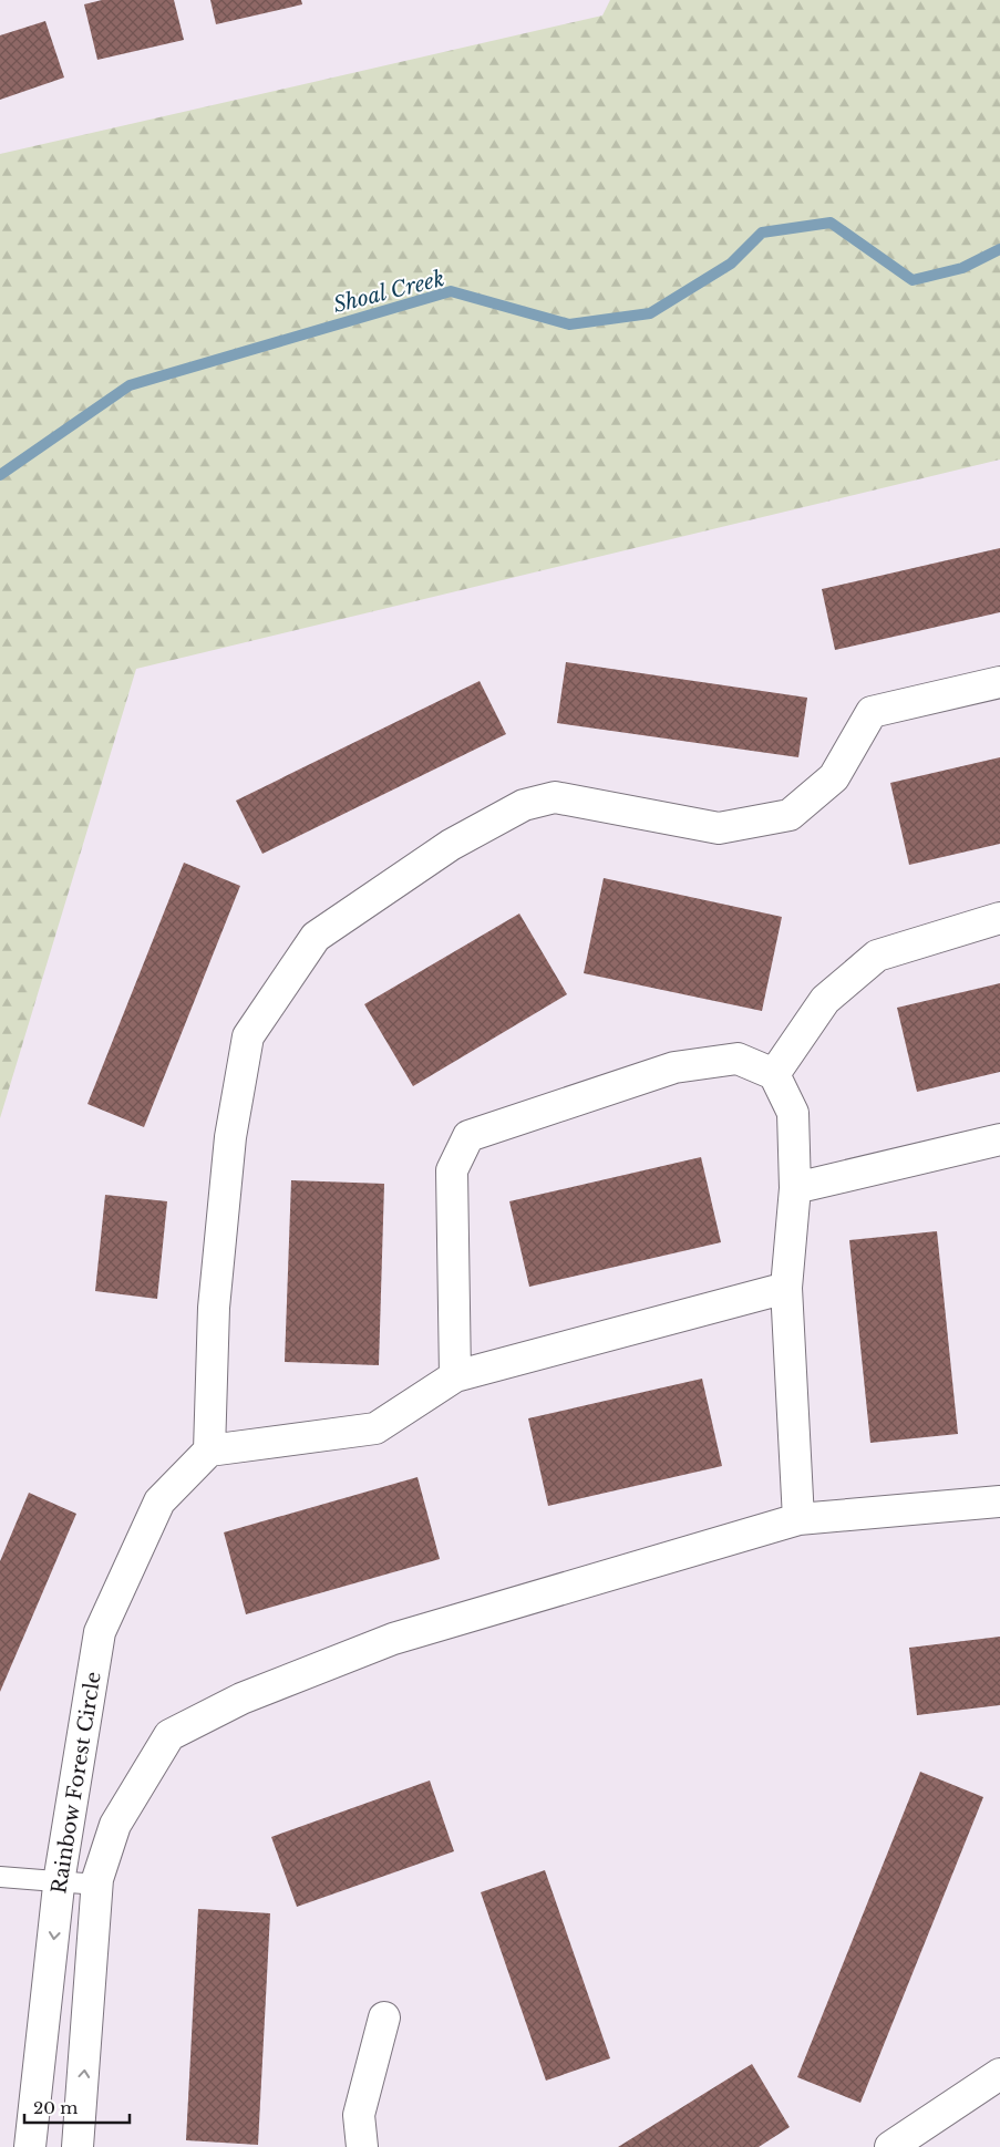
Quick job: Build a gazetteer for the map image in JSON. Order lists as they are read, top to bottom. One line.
{"streets":{"street":["Rainbow Forest Circle"]},"water":["Shoal Creek"],"scale_bar":"20 m"}
